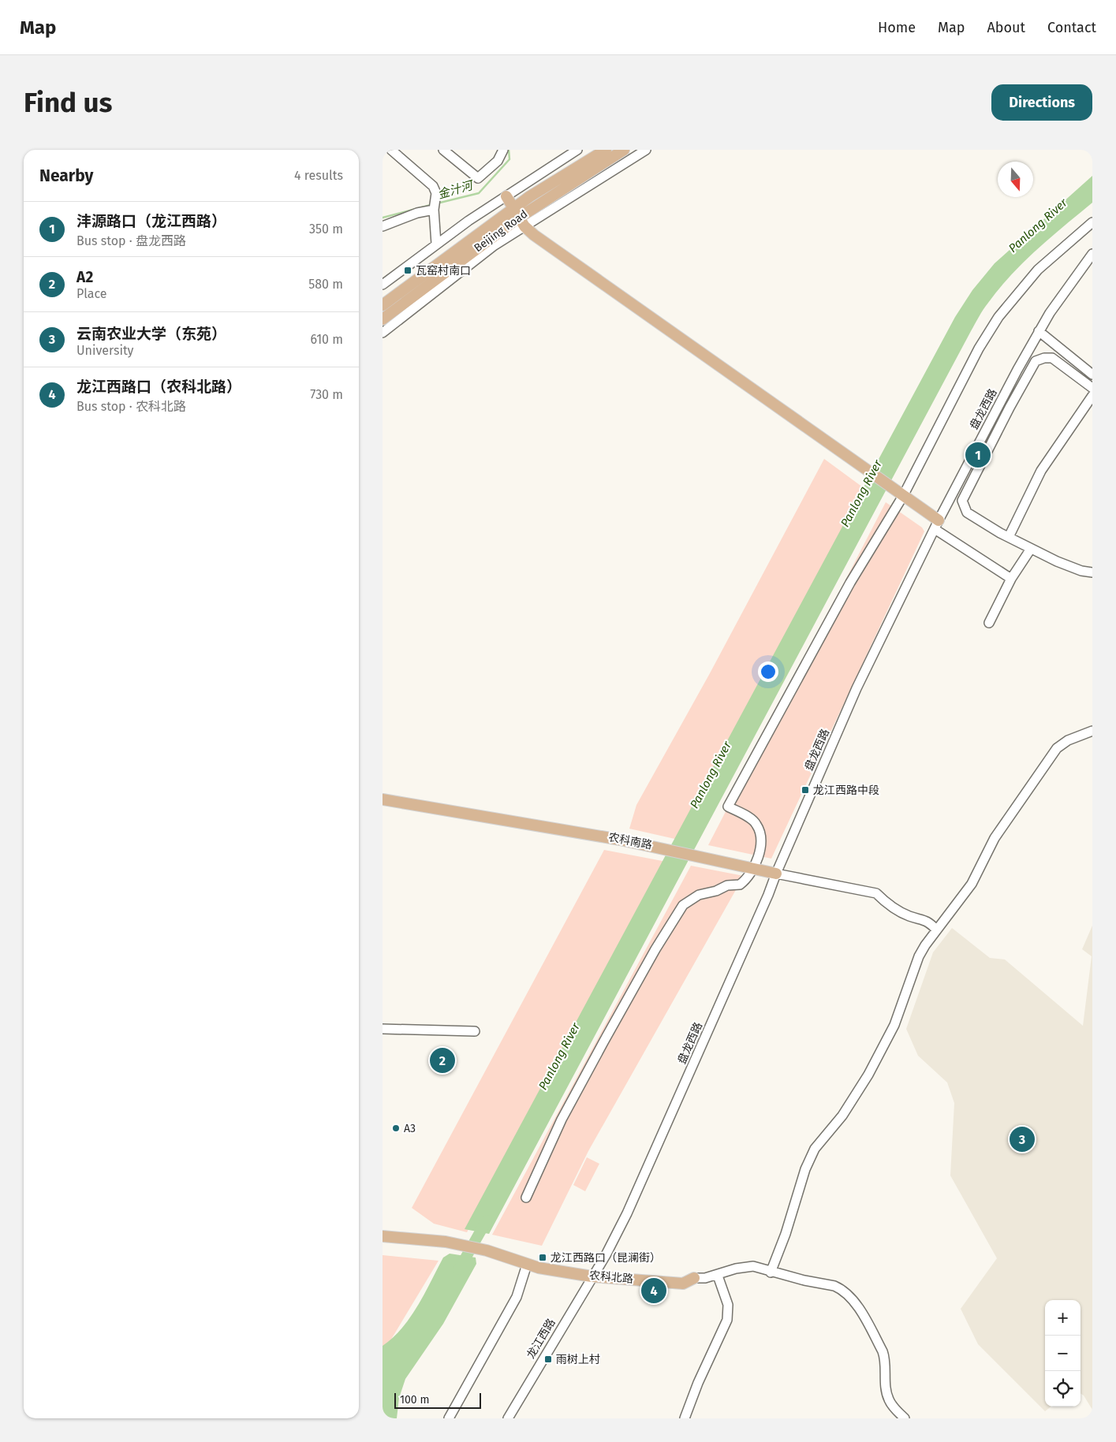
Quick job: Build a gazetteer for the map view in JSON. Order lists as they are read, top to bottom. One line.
{"streets":{"main road":["Beijing Road","农科南路","农科北路"],"street":["盘龙西路","龙江西路"]},"crossings":[["盘龙西路","农科南路"],["盘龙西路","农科北路"],["盘龙西路","龙江西路"],["农科北路","龙江西路"]],"water":["金汁河","Panlong River"],"places":{"transit":["瓦窑村南口","龙江西路中段","龙江西路口（昆澜街）","雨树上村"],"other":["A3"]},"scale_bar":"100 m","north":"bottom","page":{"header":"Map","nav":["Home","Map","About","Contact"],"buttons":"Directions","title":"Find us","heading":["Nearby","4 results"],"list":[{"mark":"1","name":"沣源路口（龙江西路）","note":"Bus stop · 盘龙西路","value":"350 m"},{"mark":"2","name":"A2","note":"Place","value":"580 m"},{"mark":"3","name":"云南农业大学（东苑）","note":"University","value":"610 m"},{"mark":"4","name":"龙江西路口（农科北路）","note":"Bus stop · 农科北路","value":"730 m"}],"pins":["1","2","3","4"],"map_buttons":["+","−"],"scale":"100 m"}}
